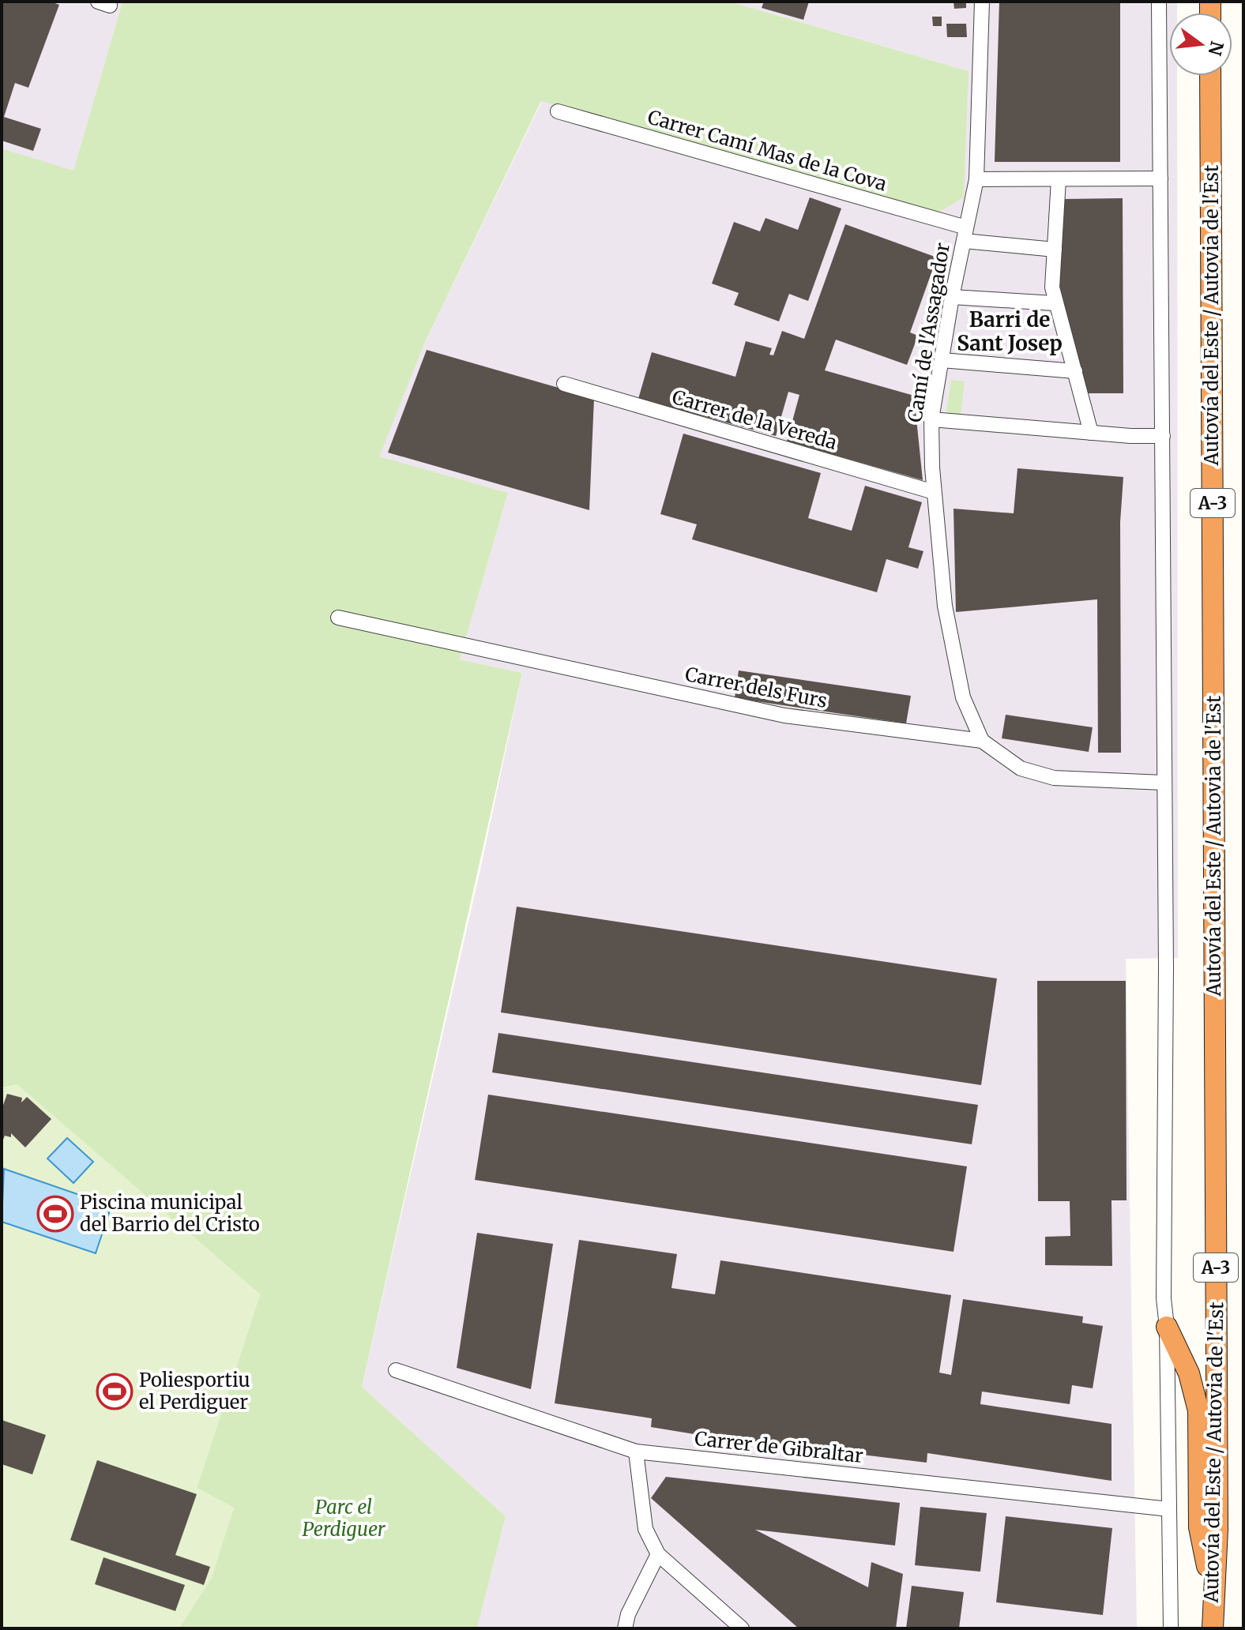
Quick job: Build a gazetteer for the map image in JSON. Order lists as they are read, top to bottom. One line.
{"streets":{"highway":["Autovía del Este / Autovia de l'Est","A-3"],"street":["Carrer Camí Mas de la Cova","Camí de l'Assagador","Carrer de la Vereda","Carrer dels Furs","Carrer de Gibraltar"]},"crossings":[["Carrer Camí Mas de la Cova","Camí de l'Assagador"],["Camí de l'Assagador","Carrer de la Vereda"],["Camí de l'Assagador","Carrer dels Furs"]],"districts":["Barri de Sant Josep"],"parks":["Parc el Perdiguer"],"places":{"sports":["Piscina municipal del Barrio del Cristo","Poliesportiu el Perdiguer"]},"north":"right"}
